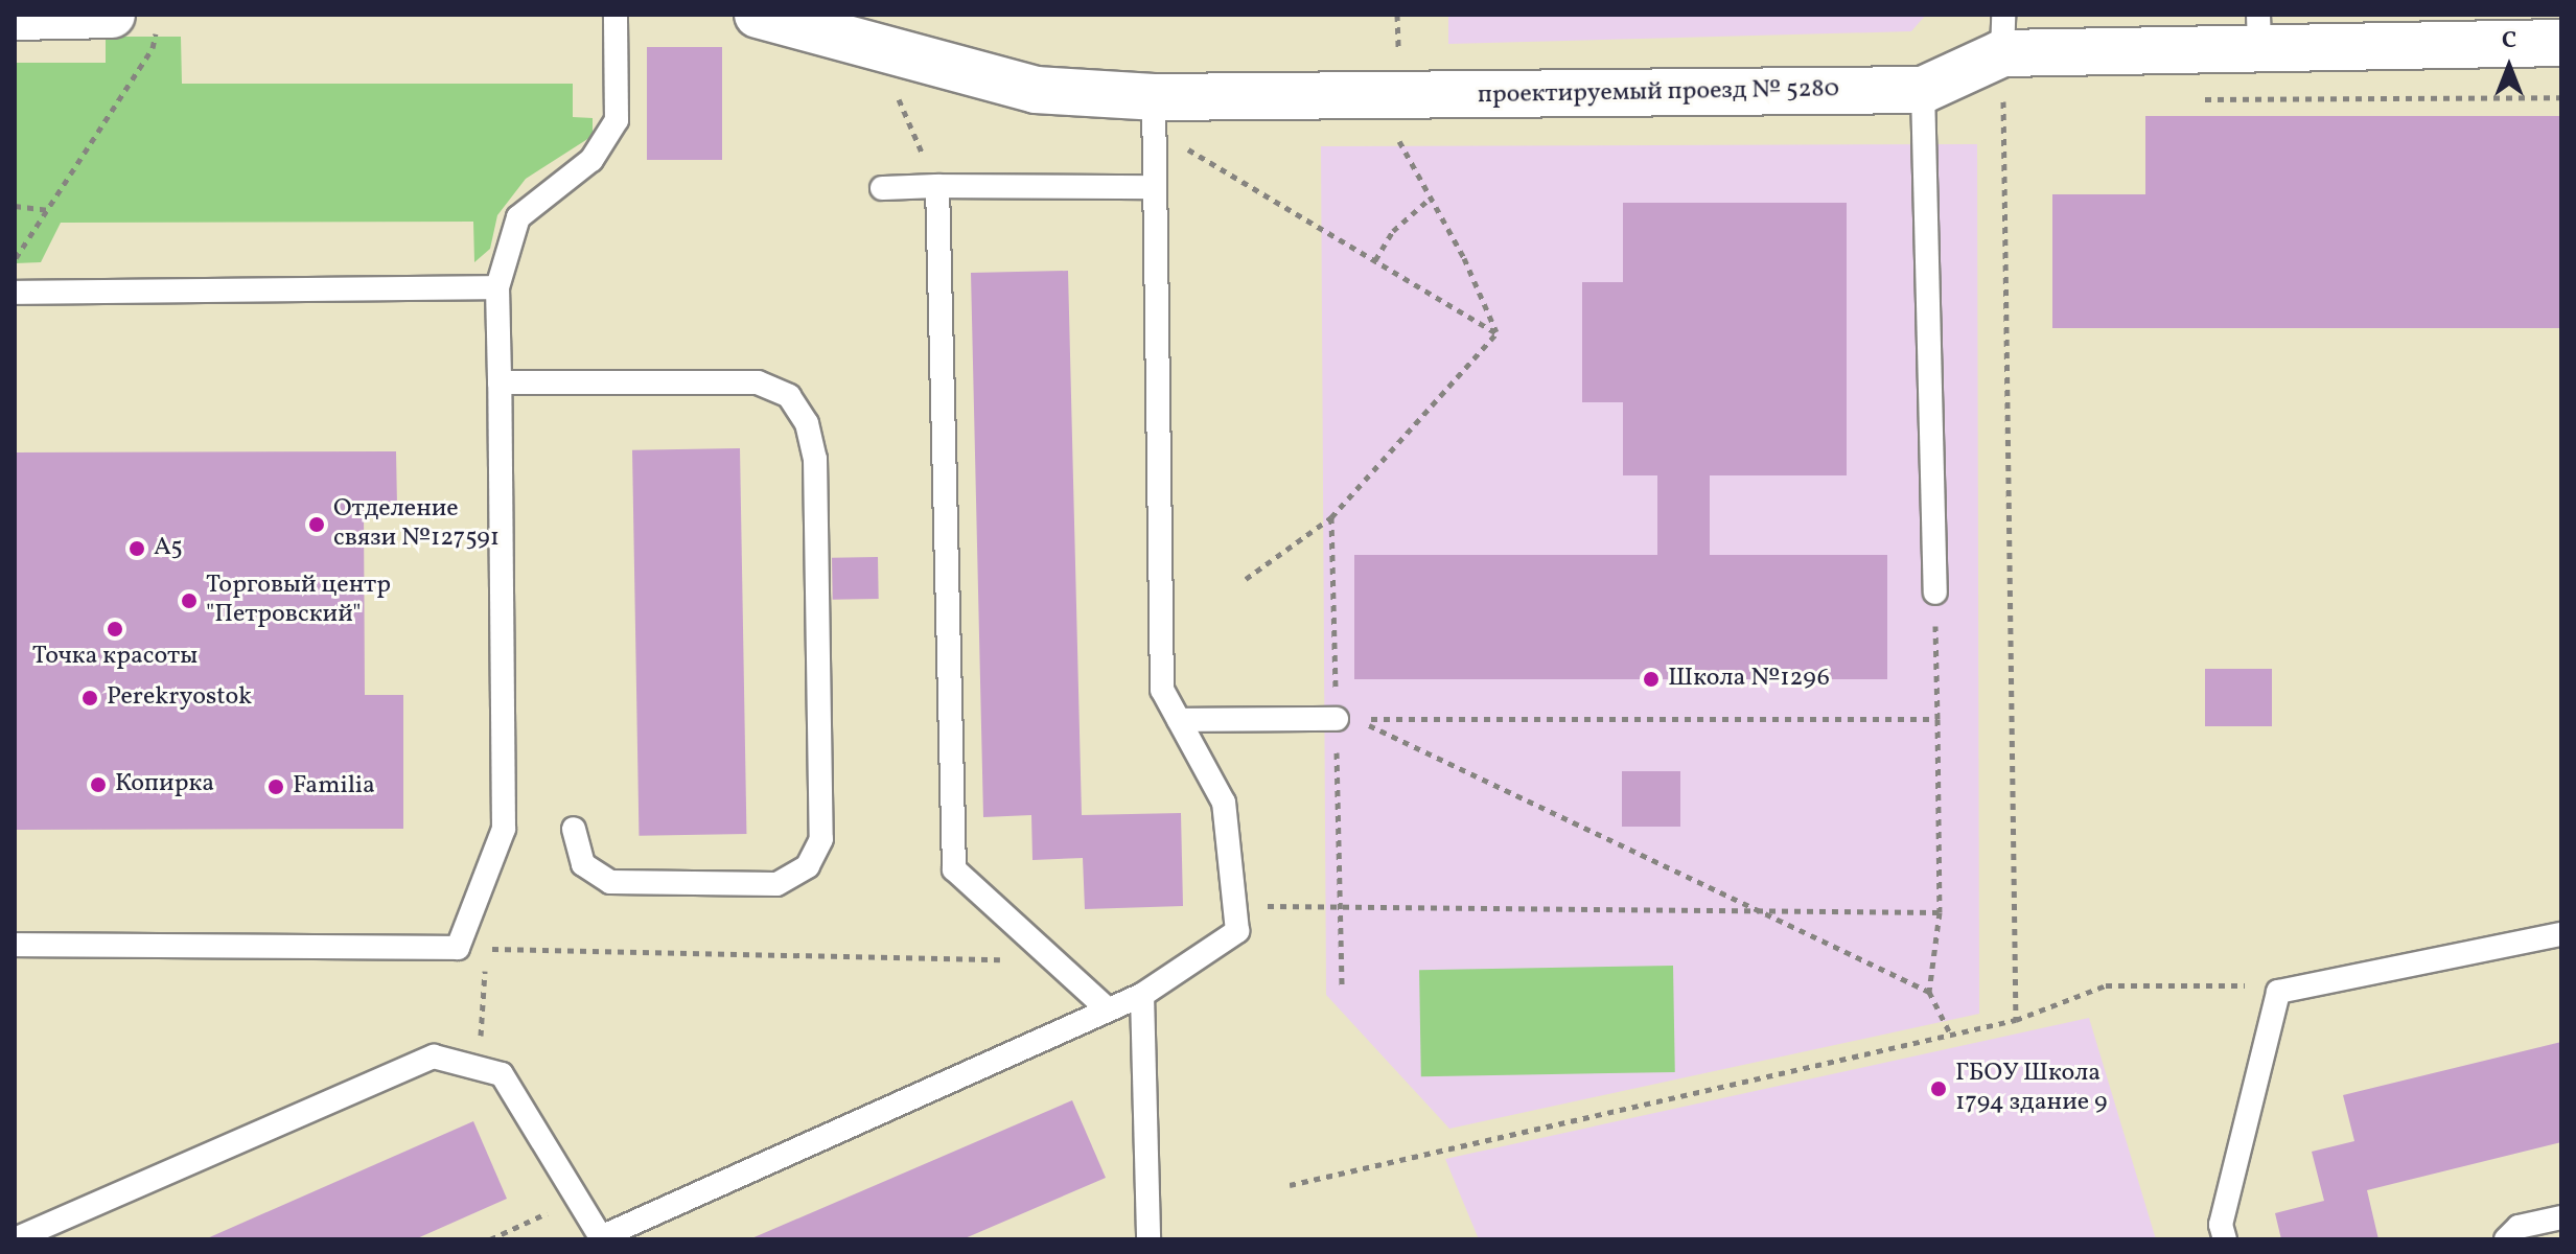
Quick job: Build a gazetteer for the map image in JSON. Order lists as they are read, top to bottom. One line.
{"streets":{"street":["проектируемый проезд № 5280"]},"places":["Отделение связи №127591","А5","Торговый центр \"Петровский\"","Точка красоты","Школа №1296","Perekryostok","Копирка","Familia","ГБОУ Школа 1794 здание 9"],"north":"top"}
